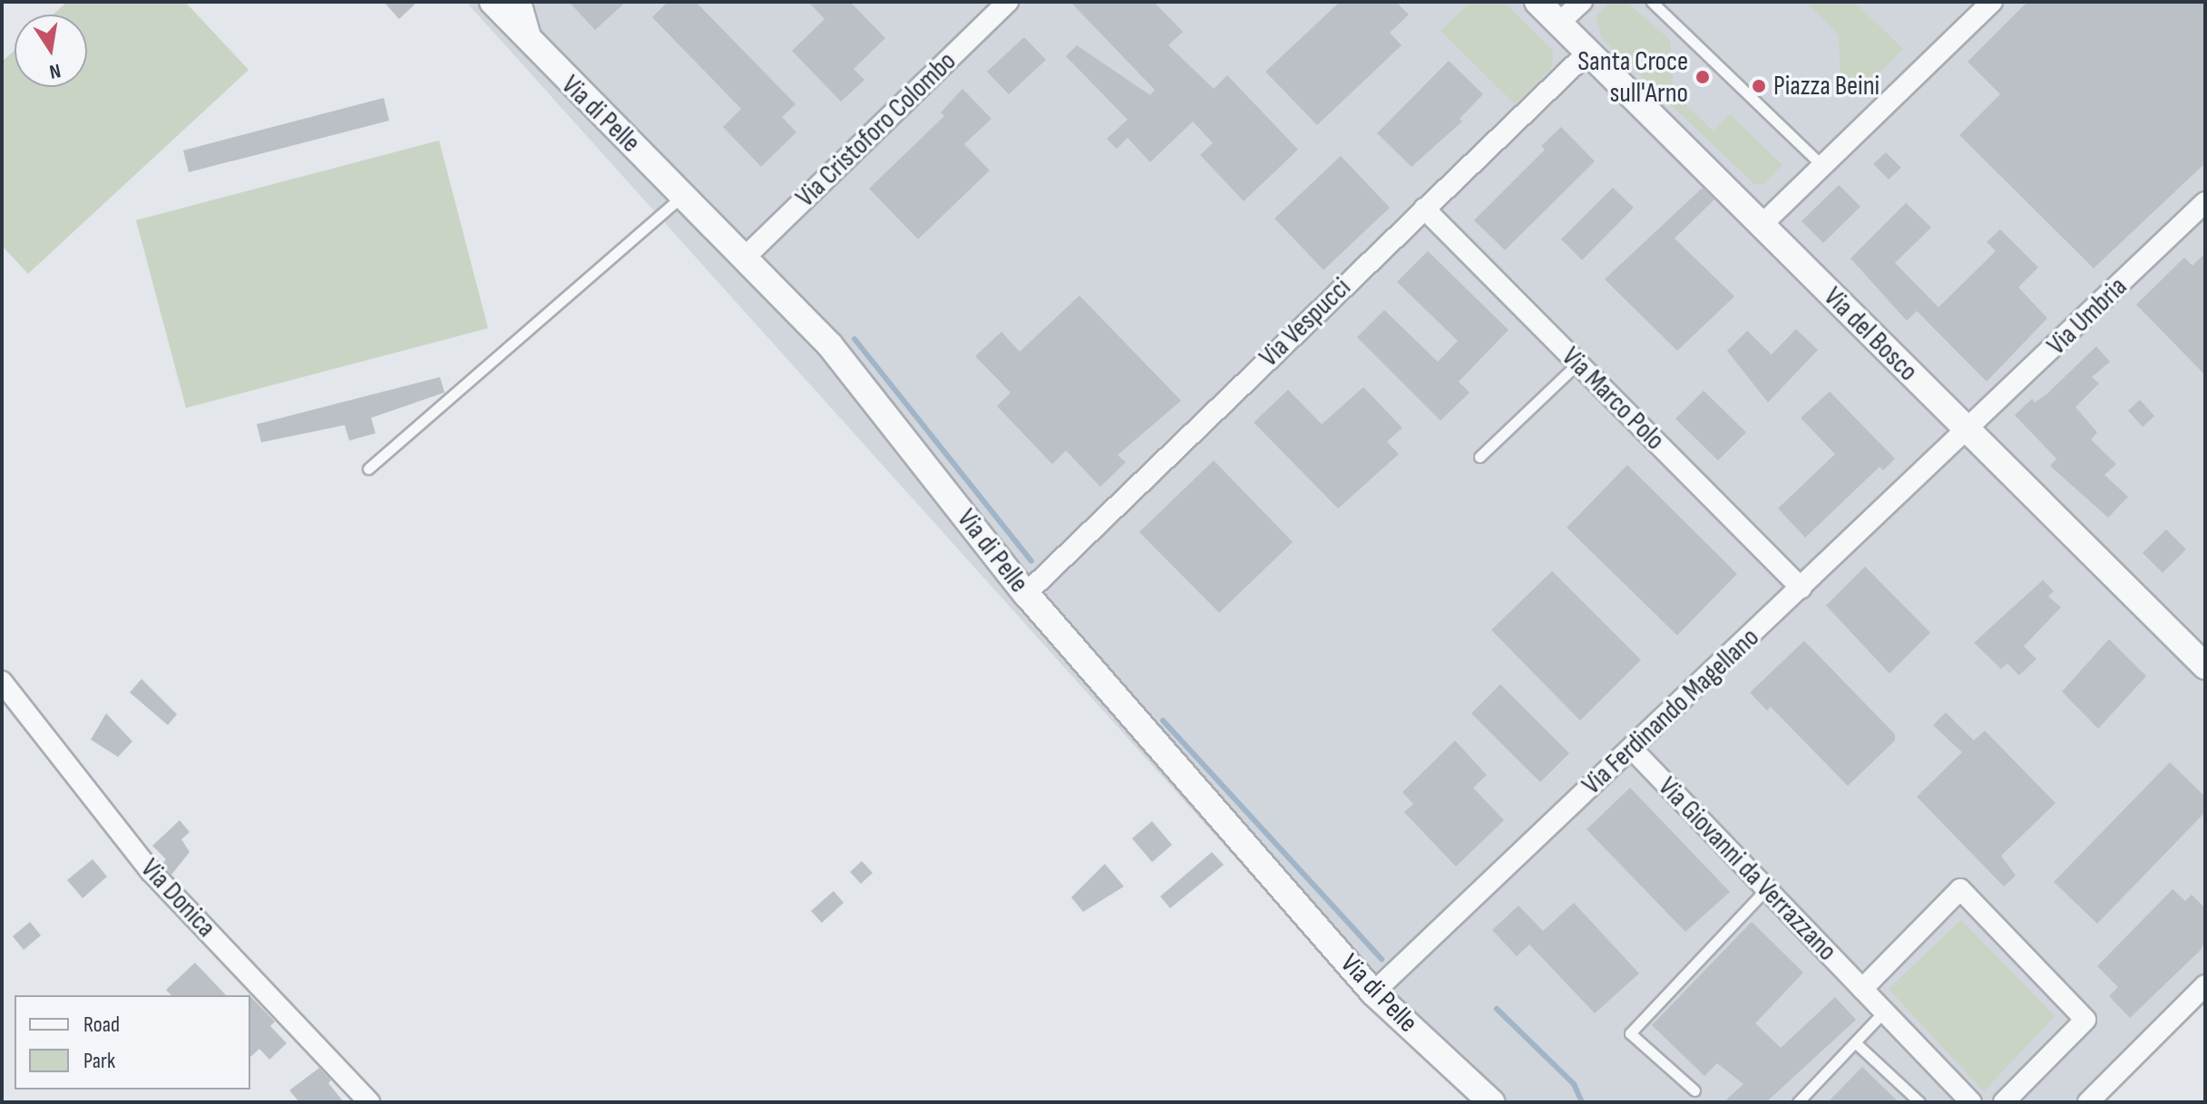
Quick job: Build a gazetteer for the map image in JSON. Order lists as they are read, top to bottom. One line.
{"streets":{"street":["Via di Pelle","Via Cristoforo Colombo","Via Umbria","Via Vespucci","Via del Bosco","Via Marco Polo","Via Ferdinando Magellano","Via Giovanni da Verrazzano","Via Donica"]},"crossings":[["Via di Pelle","Via Cristoforo Colombo"],["Via di Pelle","Via Vespucci"],["Via di Pelle","Via Ferdinando Magellano"],["Via Umbria","Via del Bosco"],["Via Umbria","Via Ferdinando Magellano"],["Via Vespucci","Via del Bosco"],["Via Vespucci","Via Marco Polo"],["Via del Bosco","Via Ferdinando Magellano"],["Via Marco Polo","Via Ferdinando Magellano"],["Via Ferdinando Magellano","Via Giovanni da Verrazzano"]],"places":["Santa Croce sull'Arno","Piazza Beini"],"legend":["Road","Park"],"north":"bottom"}
